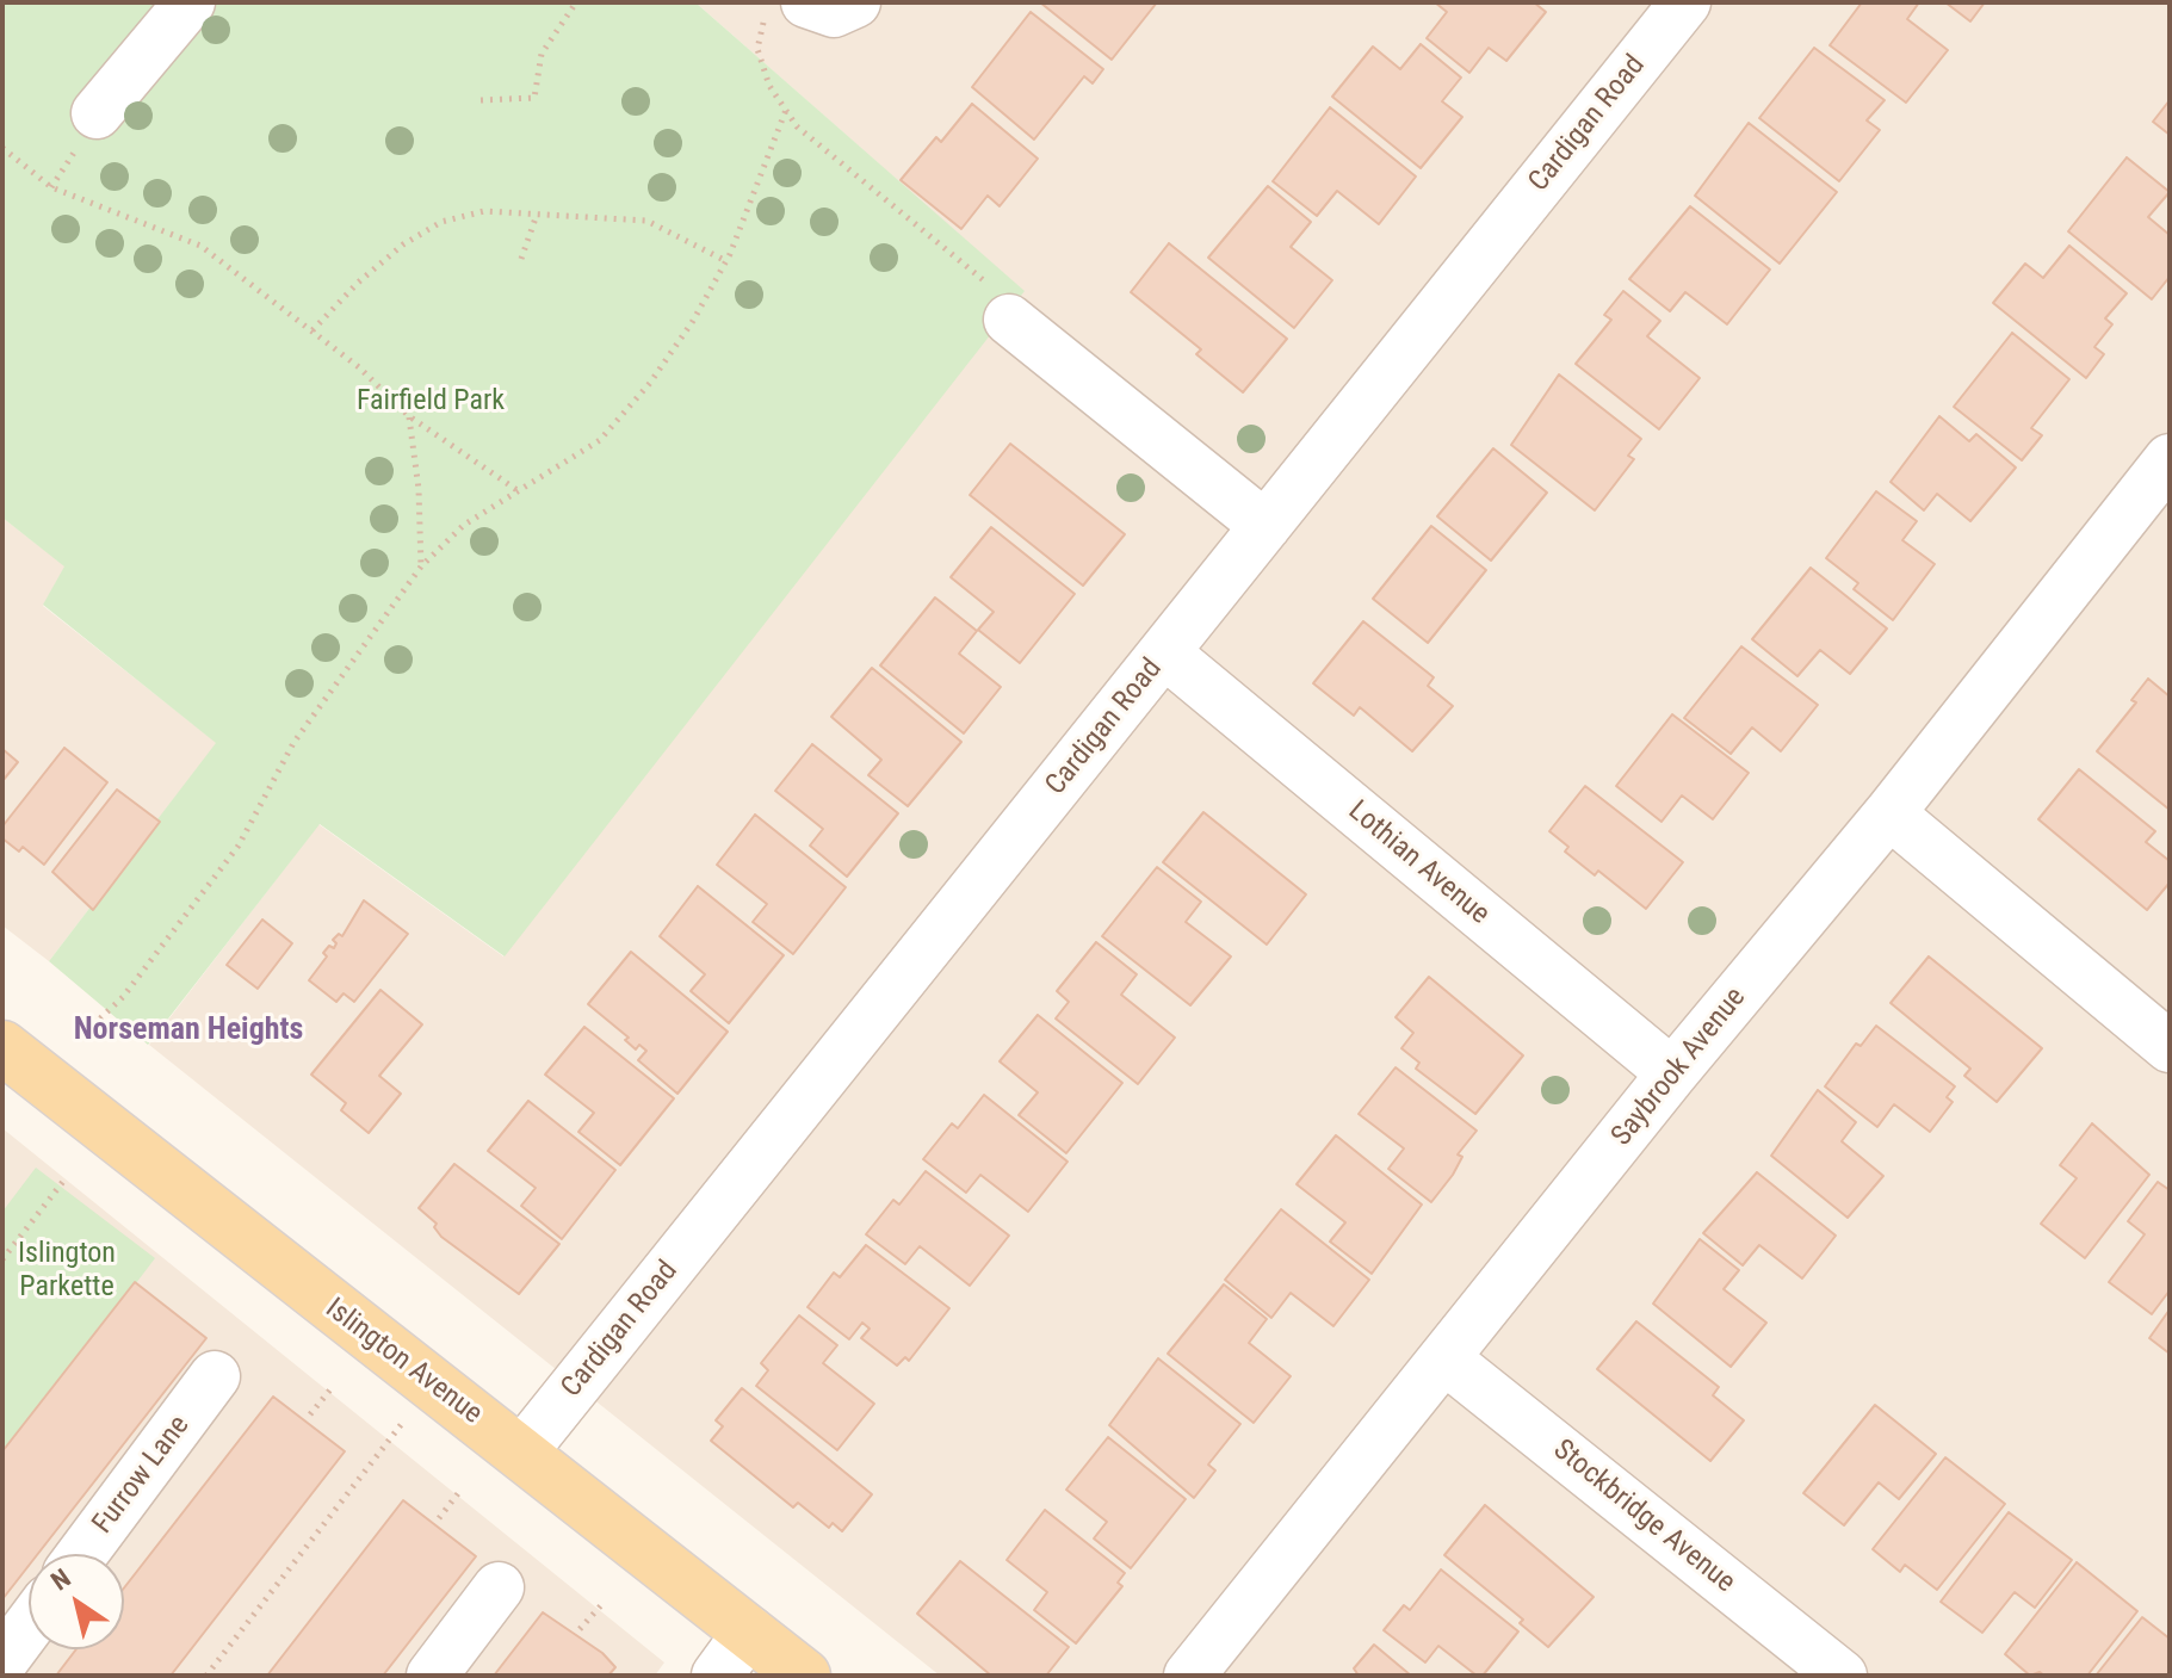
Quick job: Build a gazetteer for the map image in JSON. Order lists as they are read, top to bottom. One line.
{"streets":{"main road":["Islington Avenue"],"street":["Cardigan Road","Lothian Avenue","Saybrook Avenue","Furrow Lane","Stockbridge Avenue"]},"crossings":[["Cardigan Road","Lothian Avenue"],["Cardigan Road","Islington Avenue"],["Lothian Avenue","Saybrook Avenue"],["Saybrook Avenue","Stockbridge Avenue"]],"districts":["Norseman Heights"],"parks":["Fairfield Park","Islington Parkette"],"north":"top left"}
